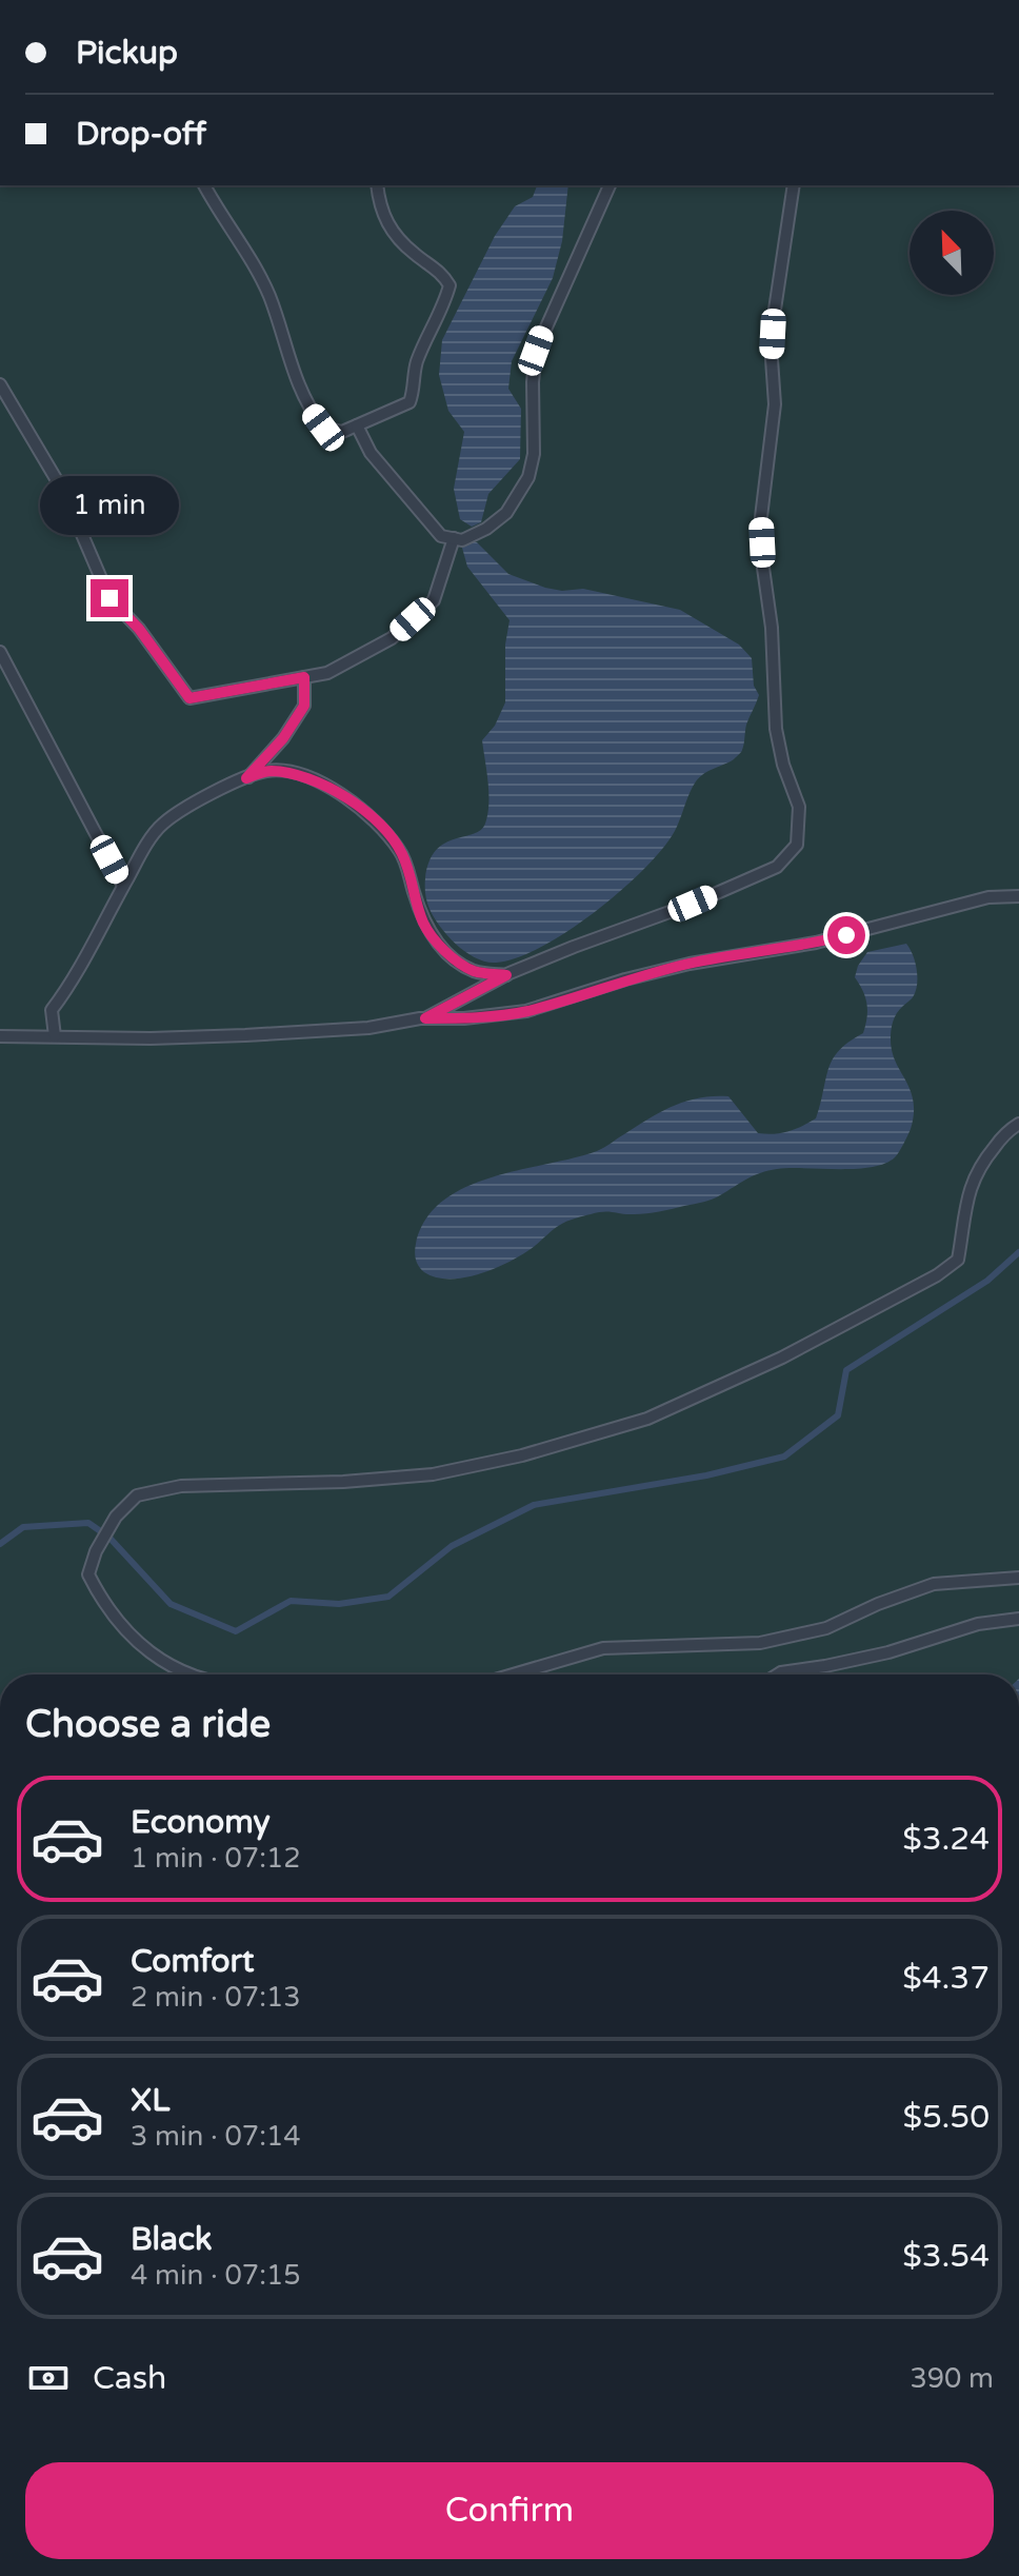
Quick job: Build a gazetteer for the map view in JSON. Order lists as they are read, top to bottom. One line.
{"north":"top left","page":{"banner":["Pickup","Drop-off"],"bubble":"1 min","heading":"Choose a ride","list":[{"name":"Economy","note":"1 min · 07:12","value":"$3.24"},{"name":"Comfort","note":"2 min · 07:13","value":"$4.37"},{"name":"XL","note":"3 min · 07:14","value":"$5.50"},{"name":"Black","note":"4 min · 07:15","value":"$3.54"}],"pay":["Cash","390 m"],"buttons":"Confirm"}}
